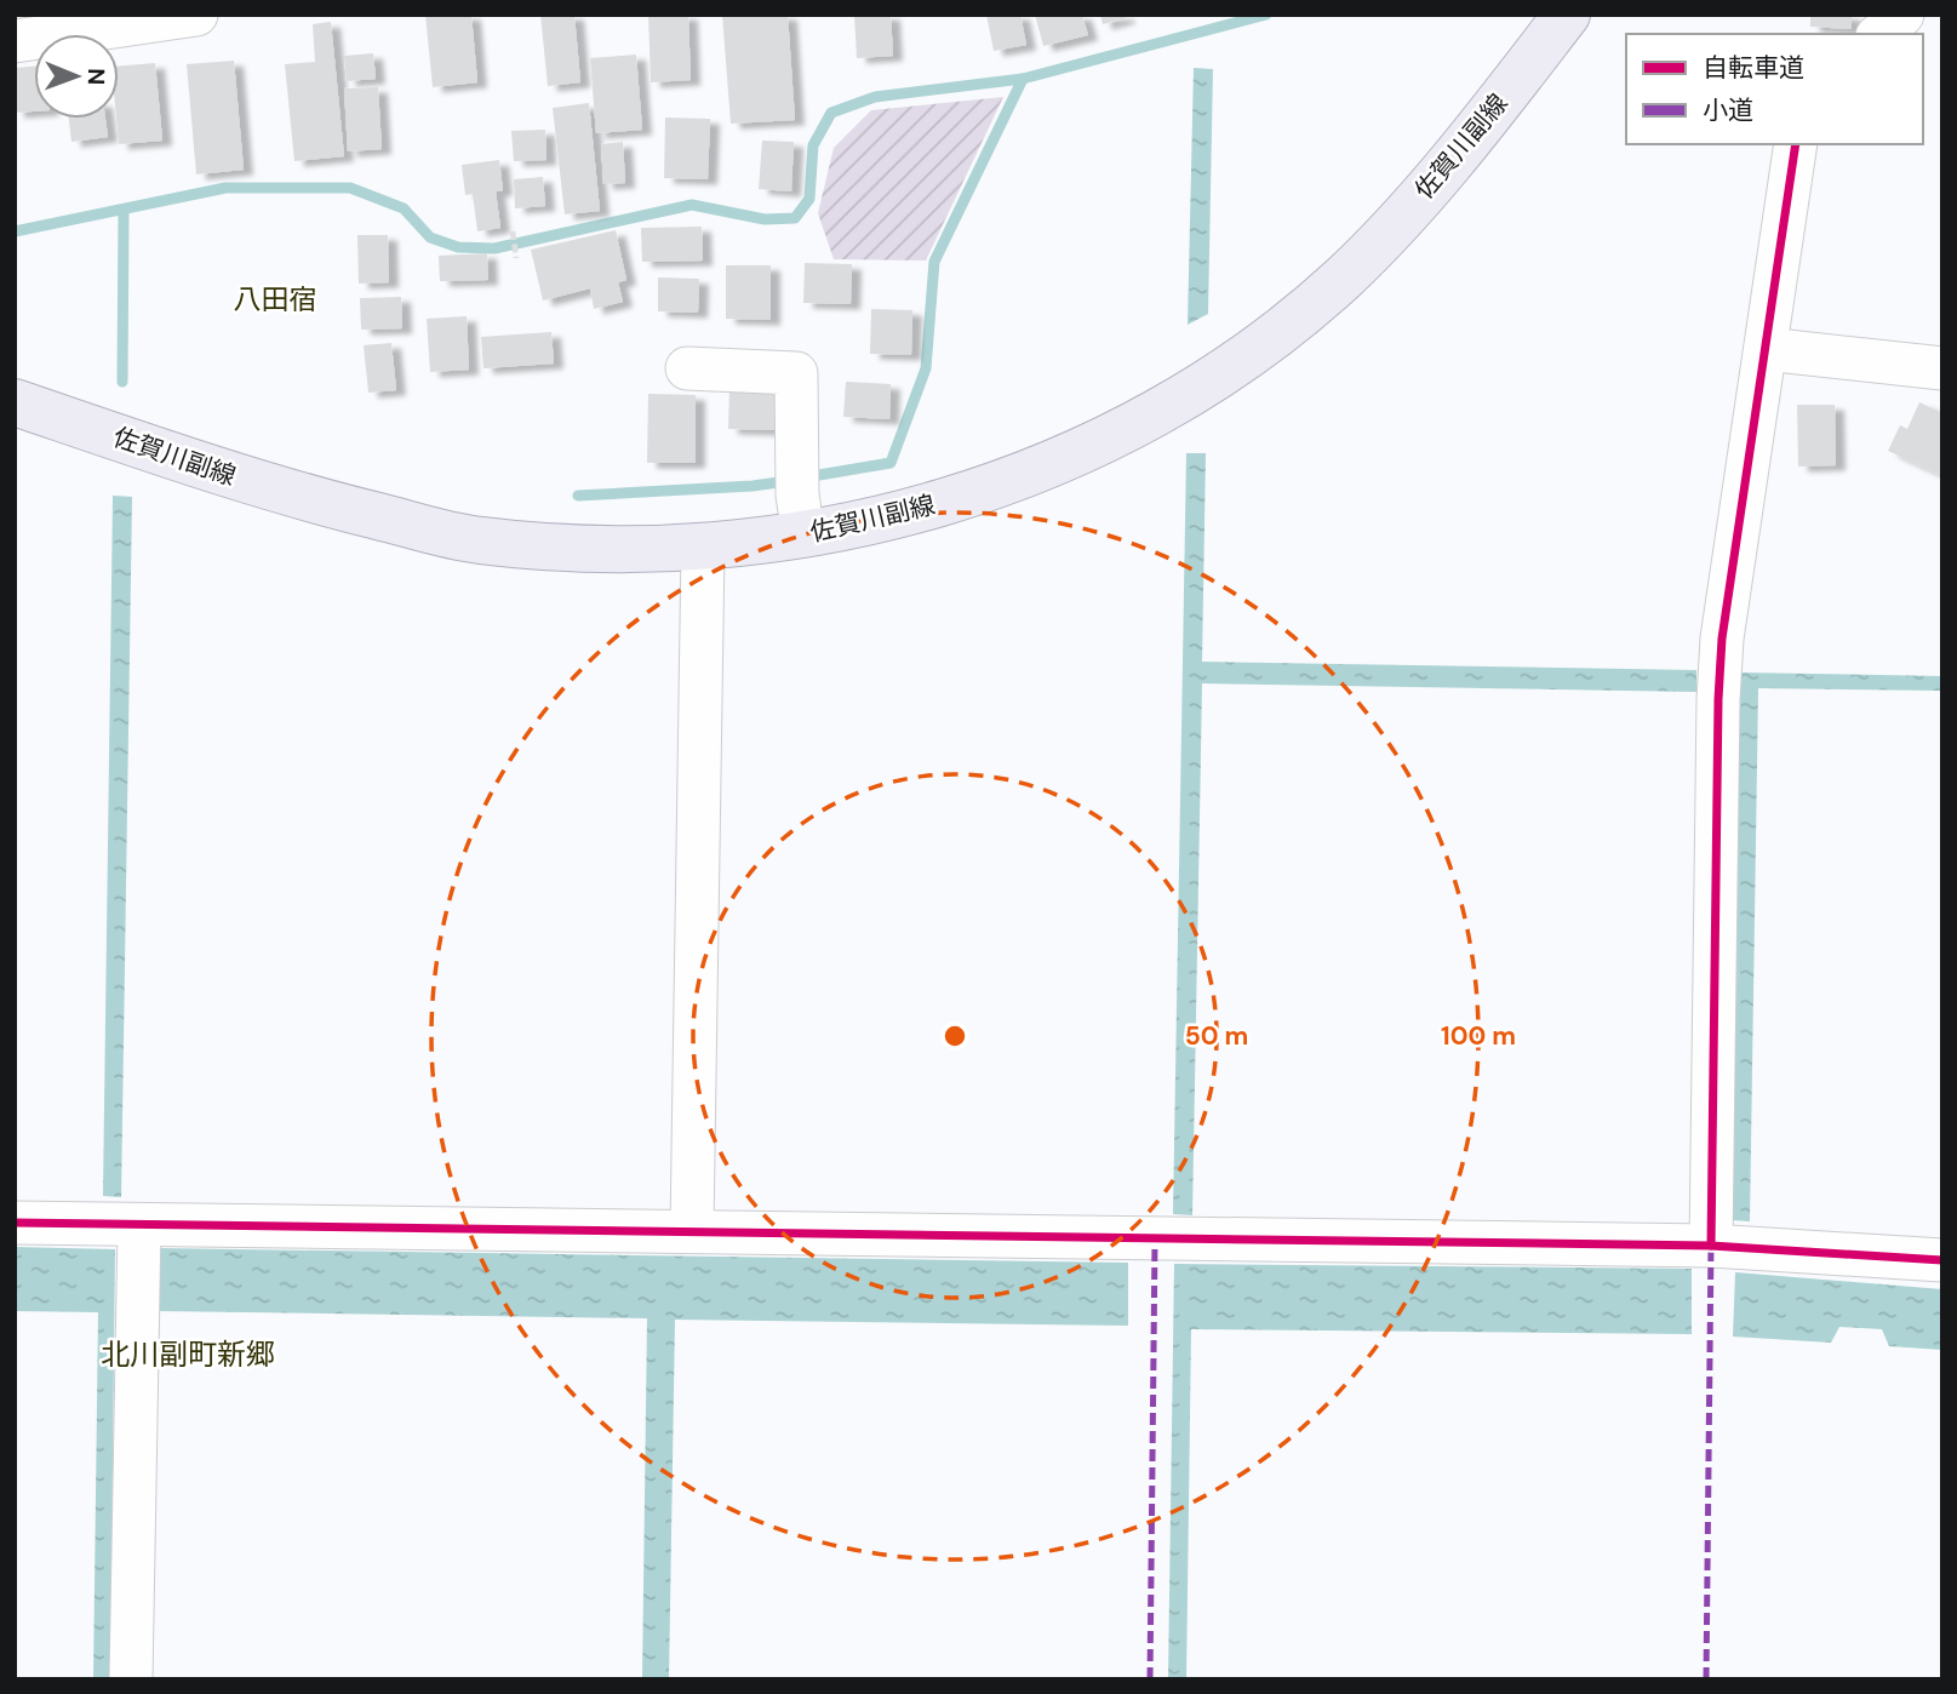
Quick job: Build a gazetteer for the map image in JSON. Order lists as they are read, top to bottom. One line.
{"streets":{"main road":["佐賀川副線"]},"districts":["八田宿","北川副町新郷"],"legend":["自転車道","小道"],"north":"right","rings":["50 m","100 m"]}
